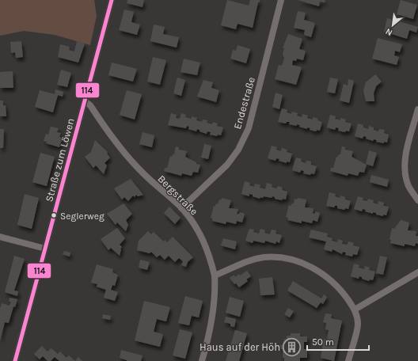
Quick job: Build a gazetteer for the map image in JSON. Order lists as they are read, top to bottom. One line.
{"streets":{"street":["Endestraße","Straße zum Löwen","Bergstraße"]},"crossings":[["Endestraße","Bergstraße"],["Straße zum Löwen","Bergstraße"]],"places":{"other":["Seglerweg"],"building":["Haus auf der Höh"]},"lines":["transit line 114"],"scale_bar":"50 m","north":"bottom left"}
